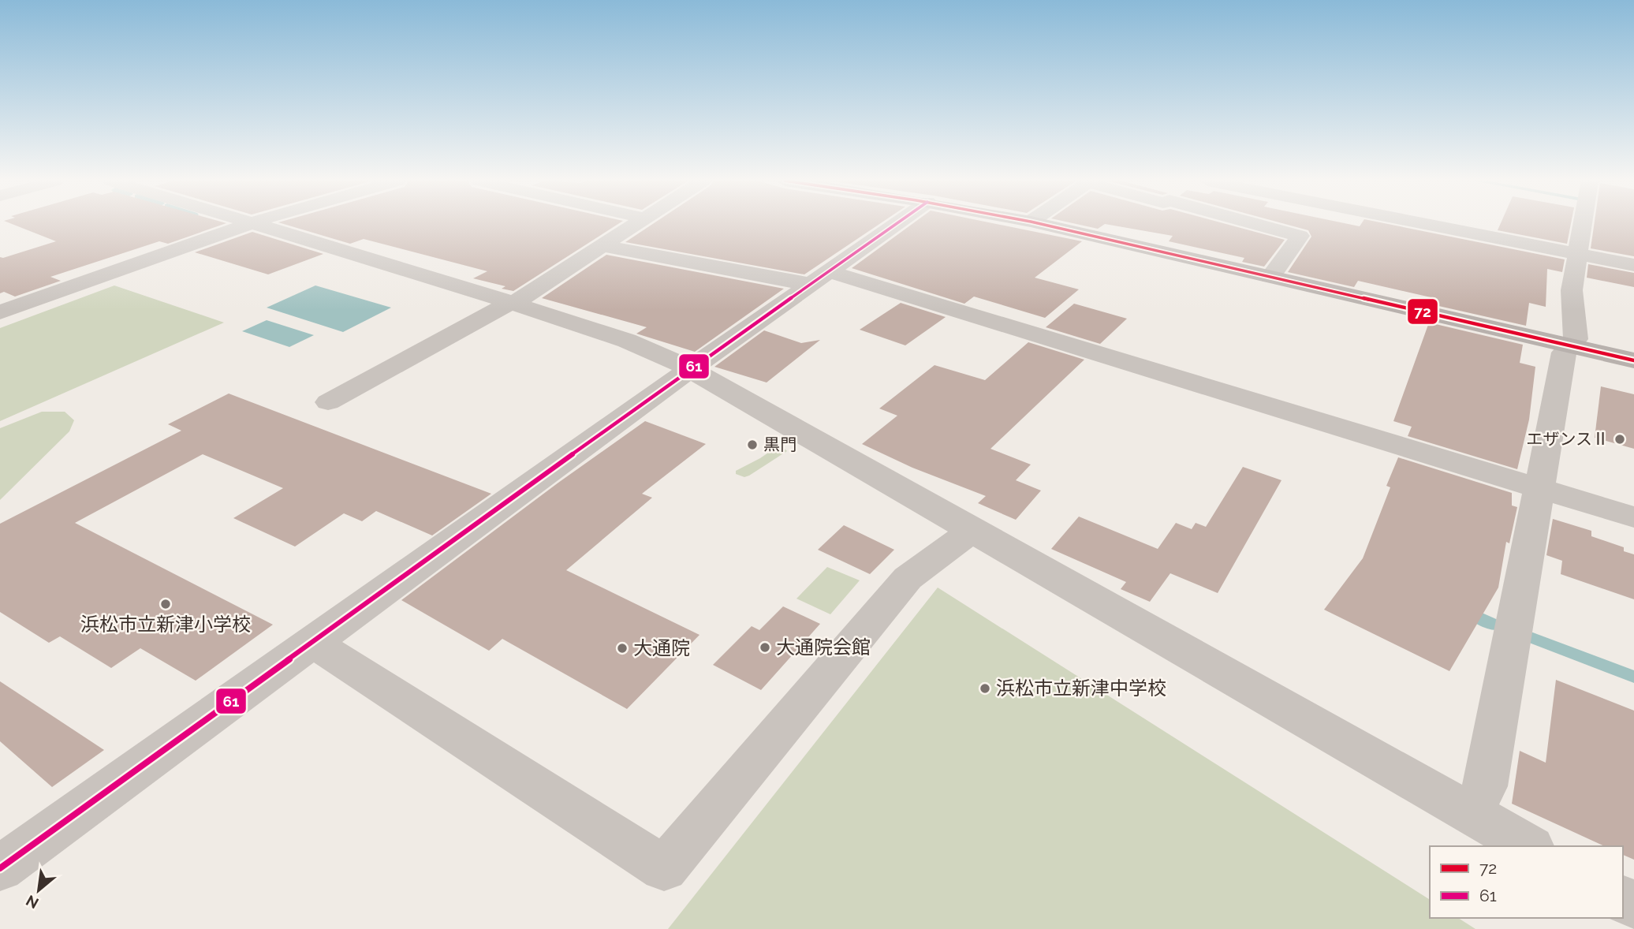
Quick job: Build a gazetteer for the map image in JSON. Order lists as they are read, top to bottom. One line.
{"places":["エザンスⅡ","黒門","浜松市立新津小学校","大通院会館","大通院","浜松市立新津中学校"],"lines":["transit line 72","transit line 61"],"legend":["72","61"],"north":"bottom left"}
